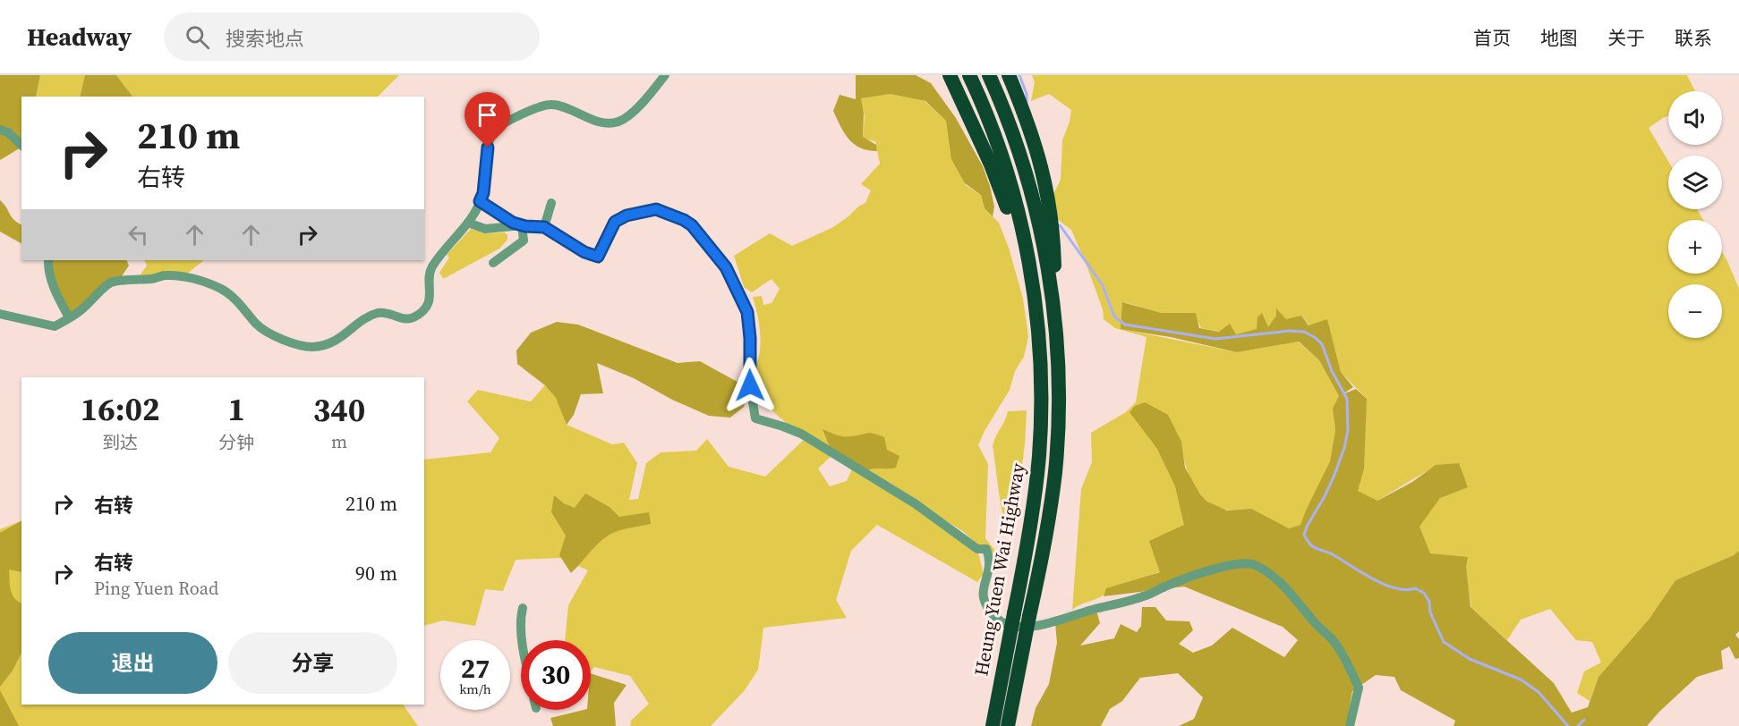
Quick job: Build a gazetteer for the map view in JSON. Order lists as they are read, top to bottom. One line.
{"streets":{"highway":["Heung Yuen Wai Highway"]},"page":{"header":"Headway","search":"搜索地点","nav":["首页","地图","关于","联系"],"map_buttons":["+","−"],"turn":["210 m","右转"],"eta":["16:02","到达","1","分钟","340","m"],"list":[{"name":"右转","value":"210 m"},{"name":"右转","note":"Ping Yuen Road","value":"90 m"}],"buttons":["退出","分享"],"speed":"27 km/h","limit":"30"}}
